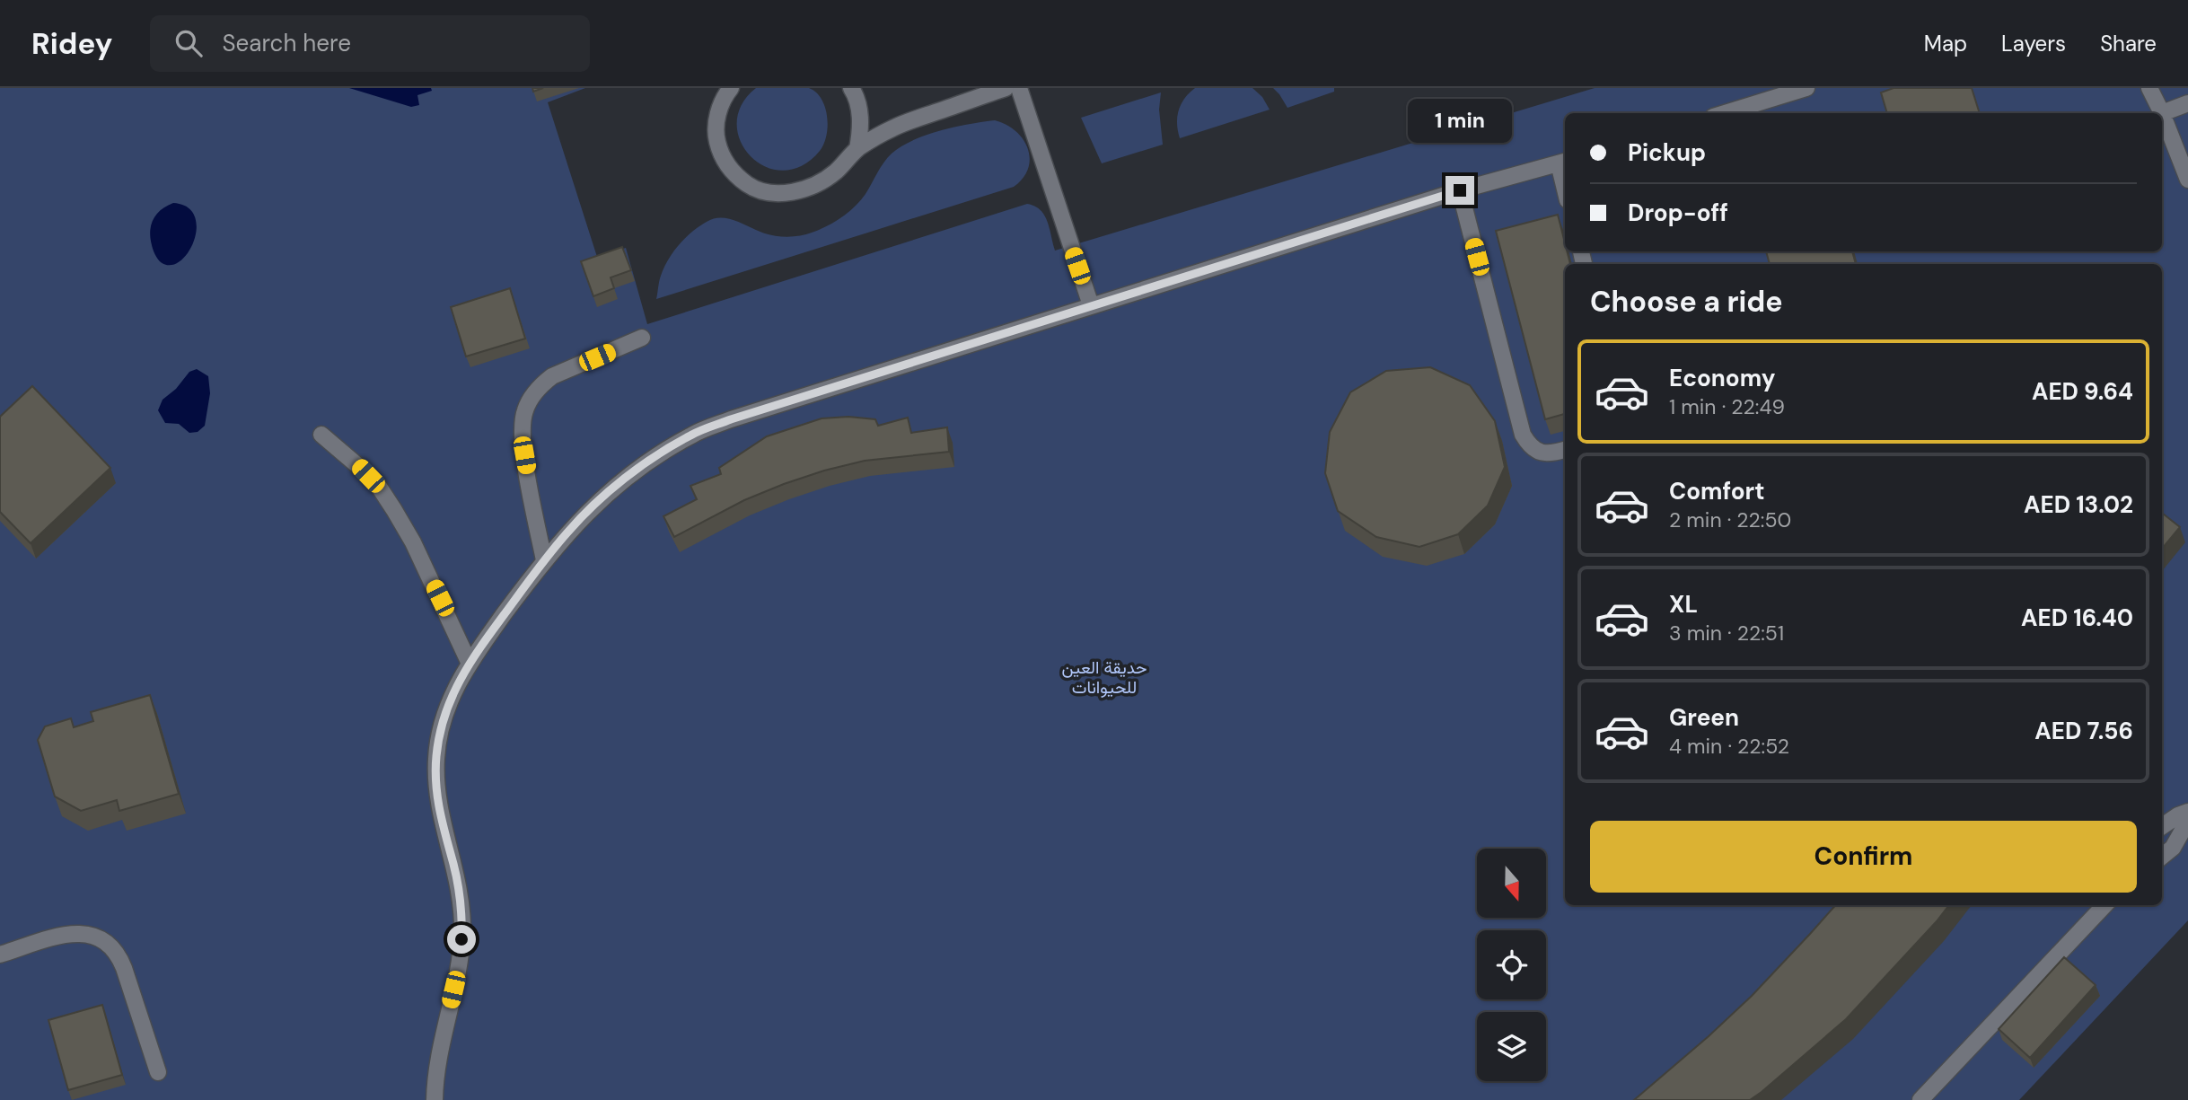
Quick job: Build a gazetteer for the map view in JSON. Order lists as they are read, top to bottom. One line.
{"parks":["حديقة العين للحيوانات"],"north":"bottom","page":{"header":"Ridey","search":"Search here","nav":["Map","Layers","Share"],"bubble":"1 min","banner":["Pickup","Drop-off"],"heading":"Choose a ride","list":[{"name":"Economy","note":"1 min · 22:49","value":"AED 9.64"},{"name":"Comfort","note":"2 min · 22:50","value":"AED 13.02"},{"name":"XL","note":"3 min · 22:51","value":"AED 16.40"},{"name":"Green","note":"4 min · 22:52","value":"AED 7.56"}],"buttons":"Confirm"}}
